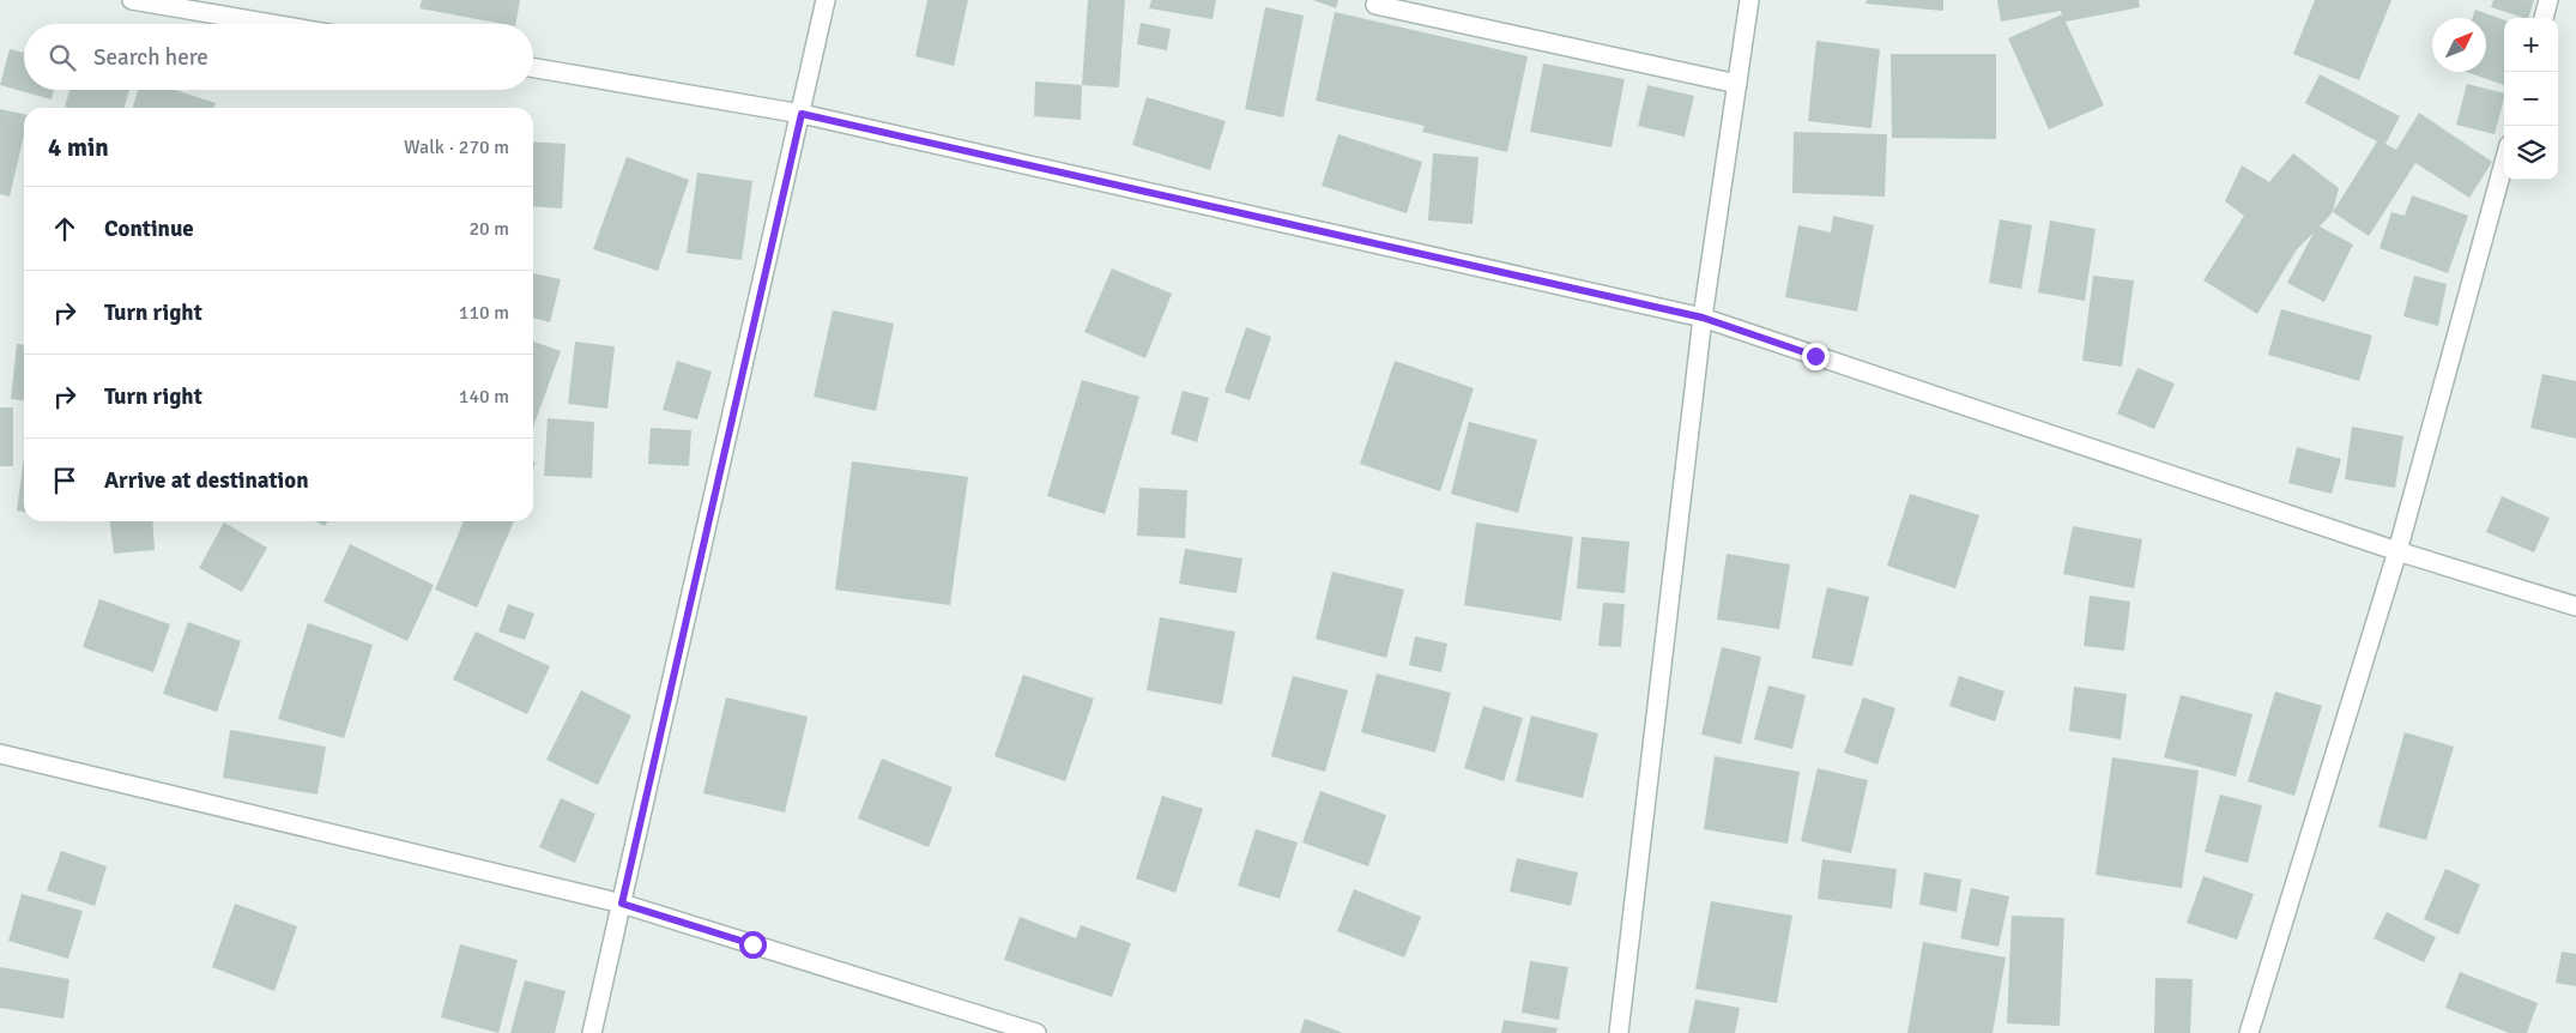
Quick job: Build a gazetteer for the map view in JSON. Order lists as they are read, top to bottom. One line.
{"north":"top right","page":{"map_buttons":["+","−"],"search":"Search here","heading":["4 min","Walk · 270 m"],"list":[["Continue","20 m"],["Turn right","110 m"],["Turn right","140 m"],"Arrive at destination"]}}
